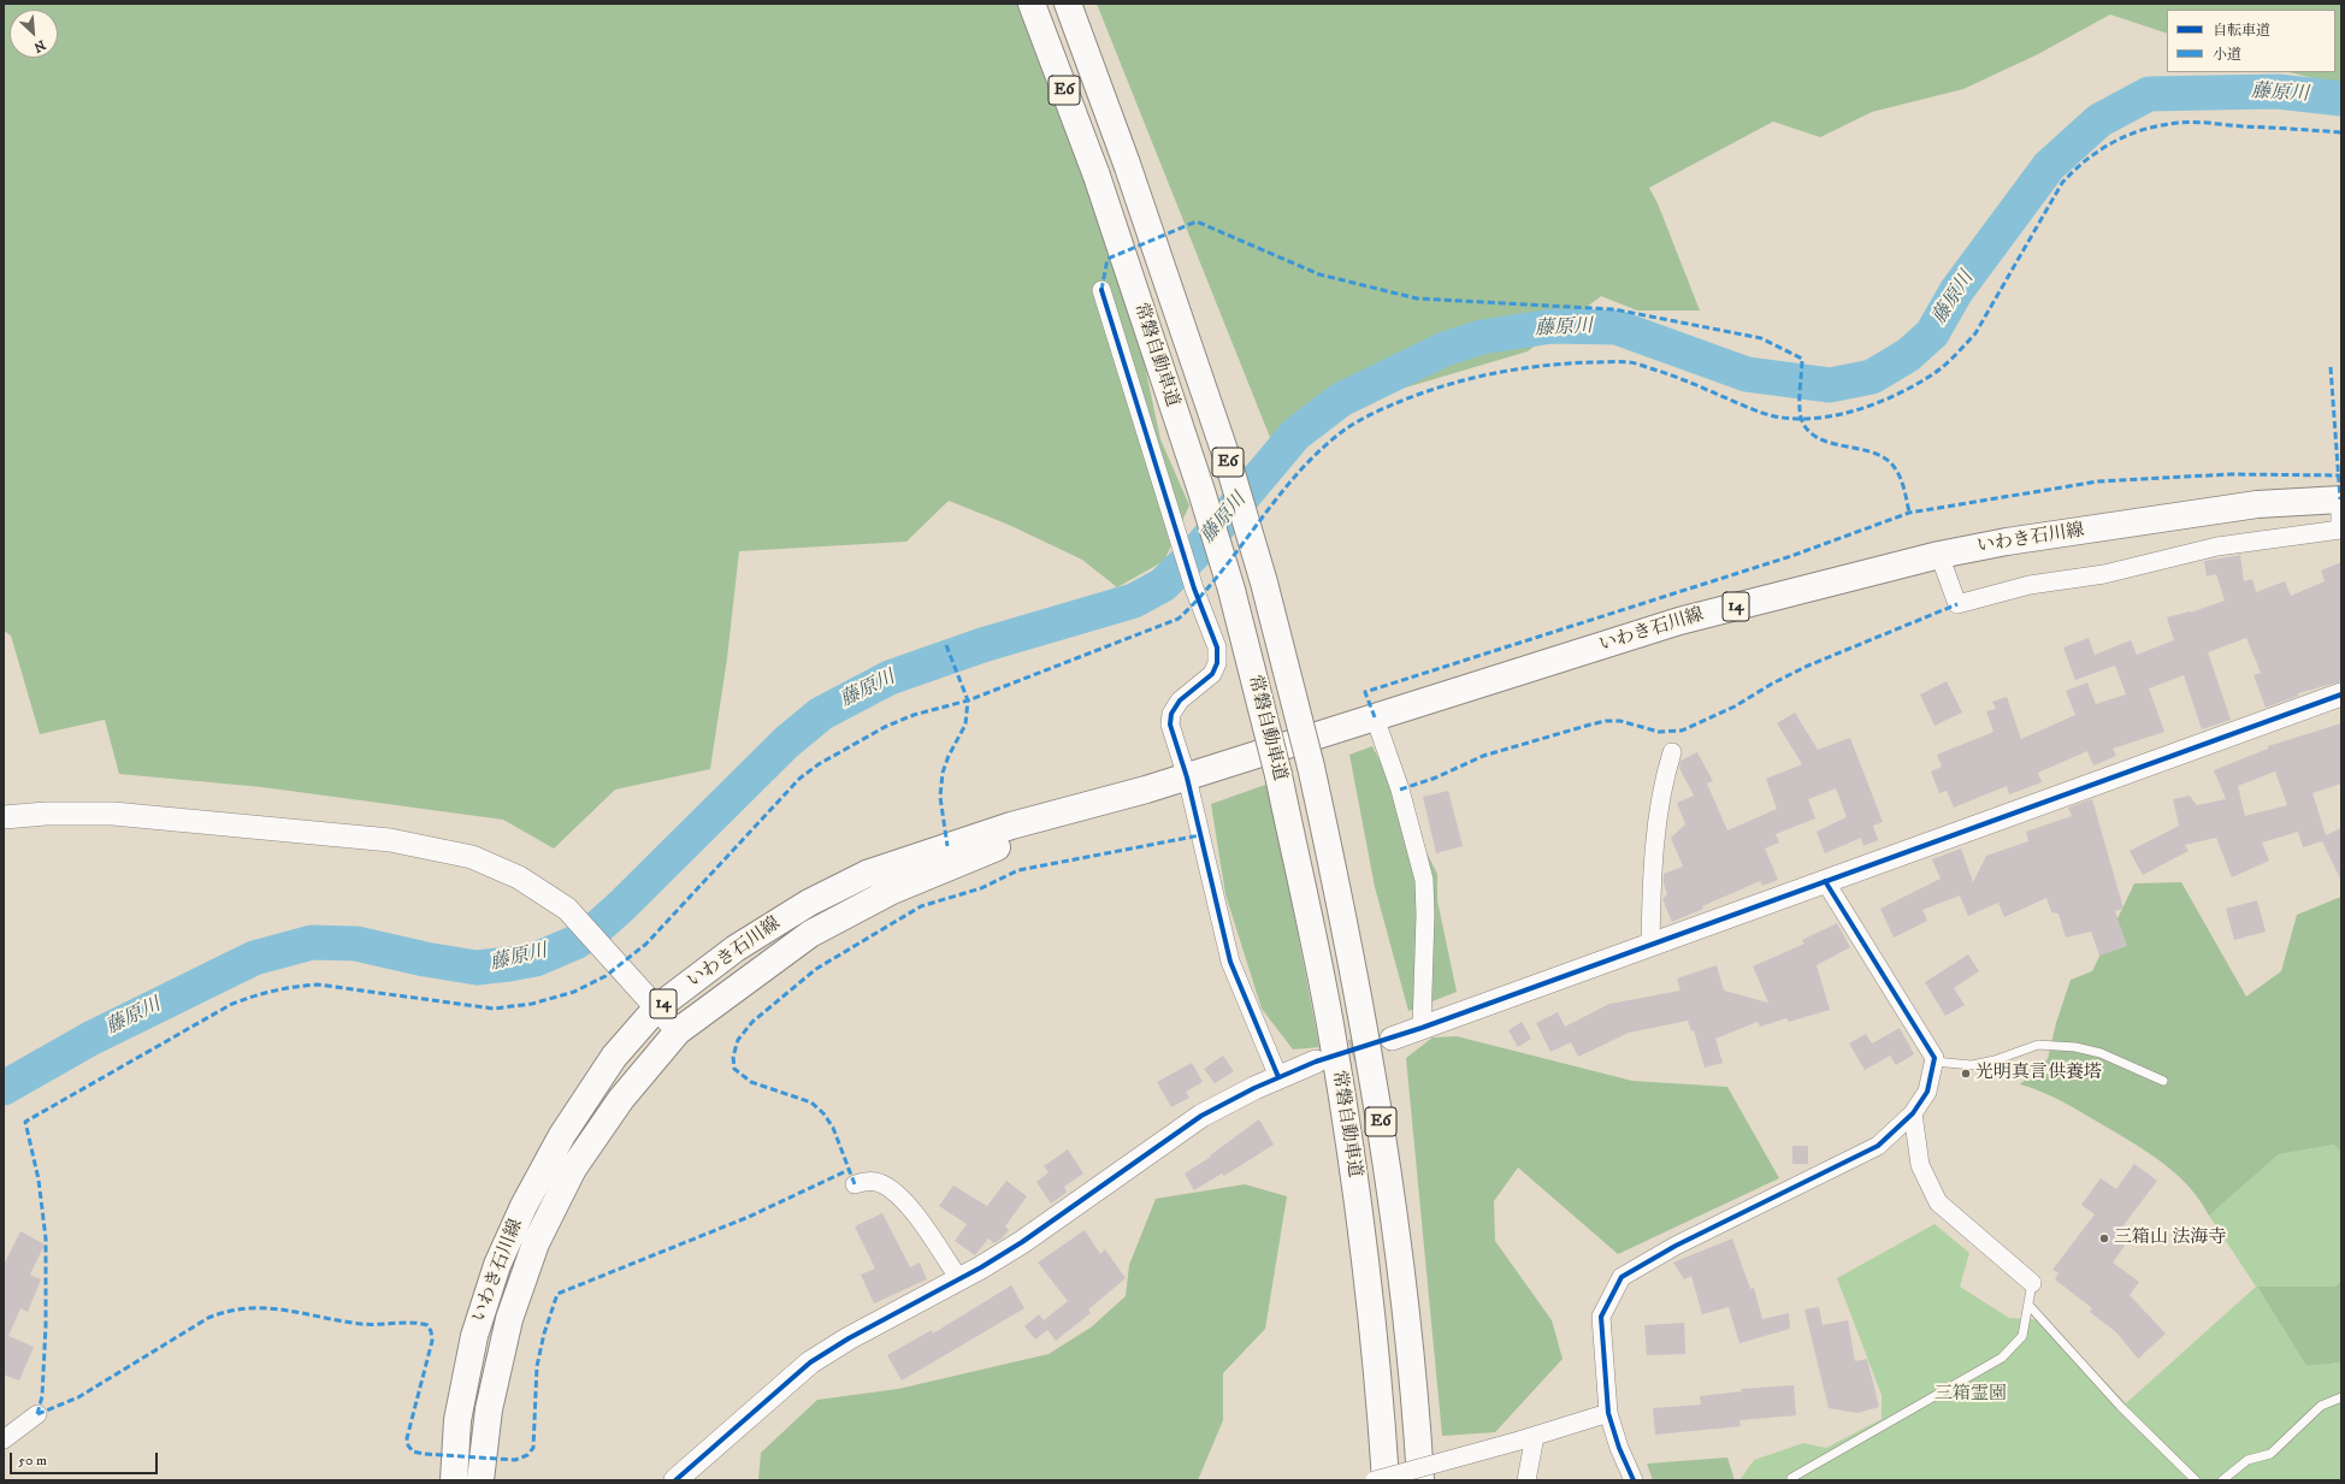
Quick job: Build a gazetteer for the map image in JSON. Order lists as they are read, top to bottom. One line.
{"streets":{"main road":["E6","常磐自動車道","いわき石川線","14"]},"water":["藤原川"],"parks":["三箱霊園"],"places":["光明真言供養塔","三箱山 法海寺"],"legend":["自転車道","小道"],"scale_bar":"50 m","north":"bottom right"}
